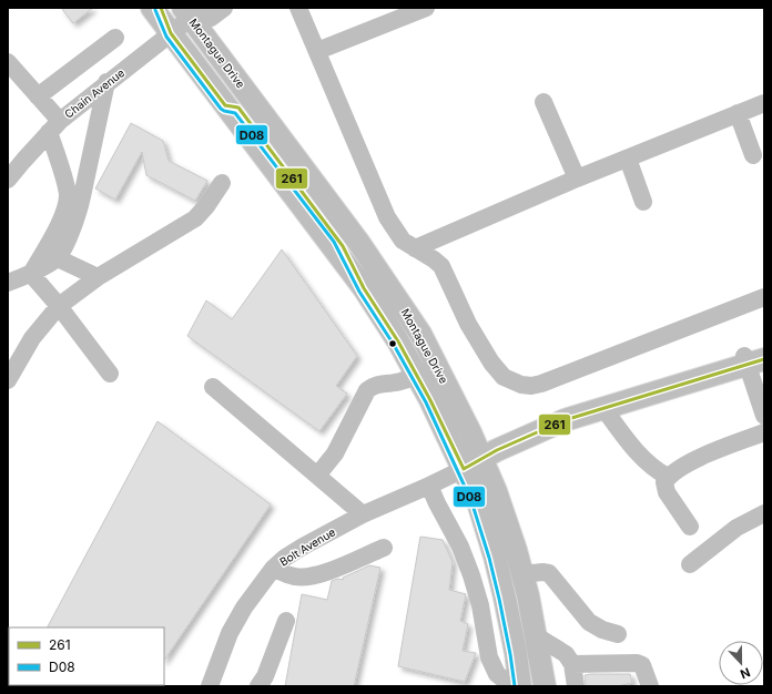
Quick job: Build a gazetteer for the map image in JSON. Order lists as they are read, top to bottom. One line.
{"streets":{"main road":["Montague Drive"],"street":["Chain Avenue","Bolt Avenue"]},"crossings":[["Montague Drive","Chain Avenue"],["Montague Drive","Bolt Avenue"]],"lines":["transit line 261","transit line D08"],"legend":["261","D08"],"north":"bottom"}
